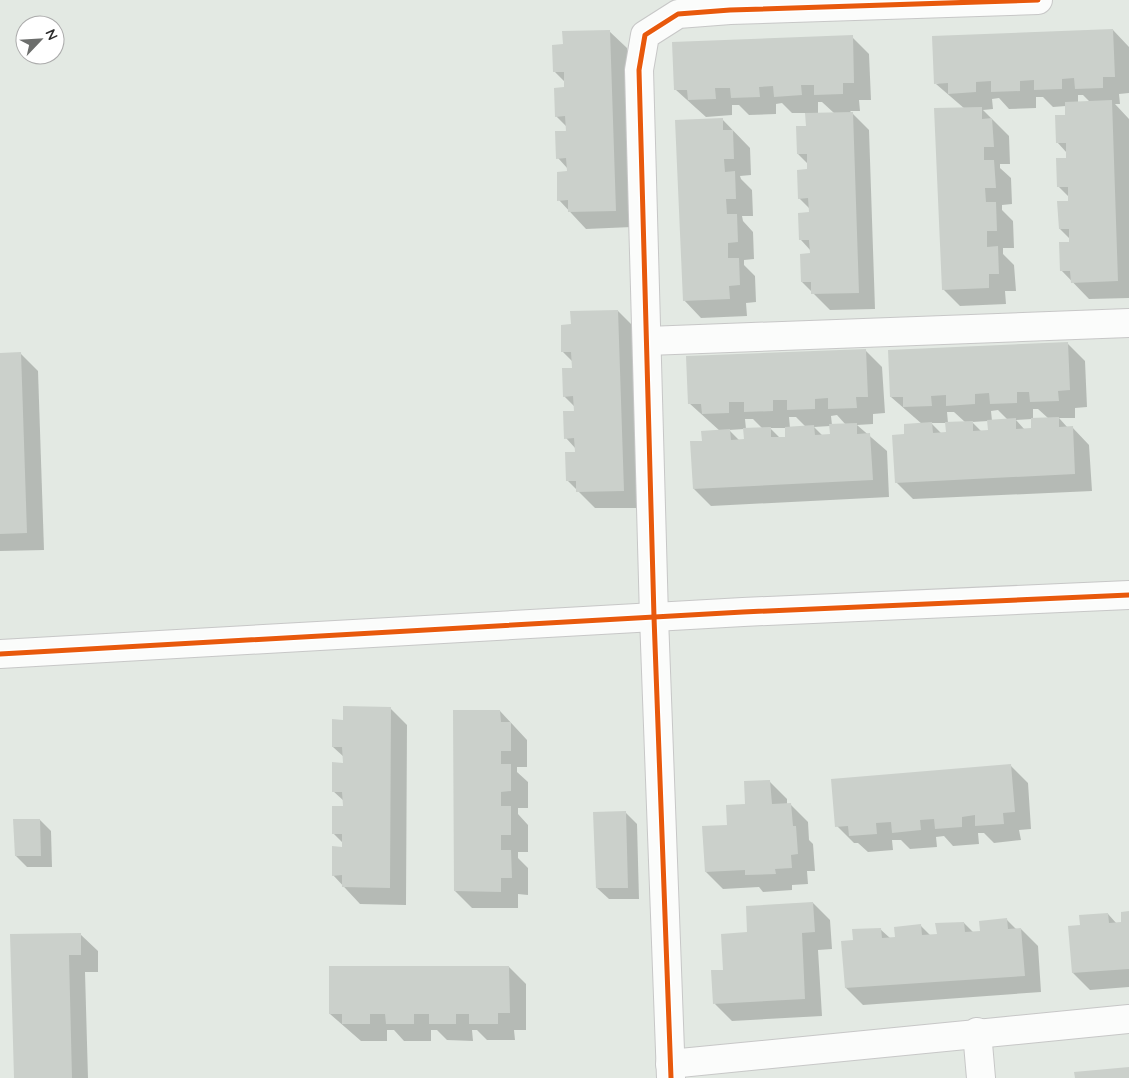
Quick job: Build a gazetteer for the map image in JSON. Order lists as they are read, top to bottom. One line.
{"north":"top right"}
